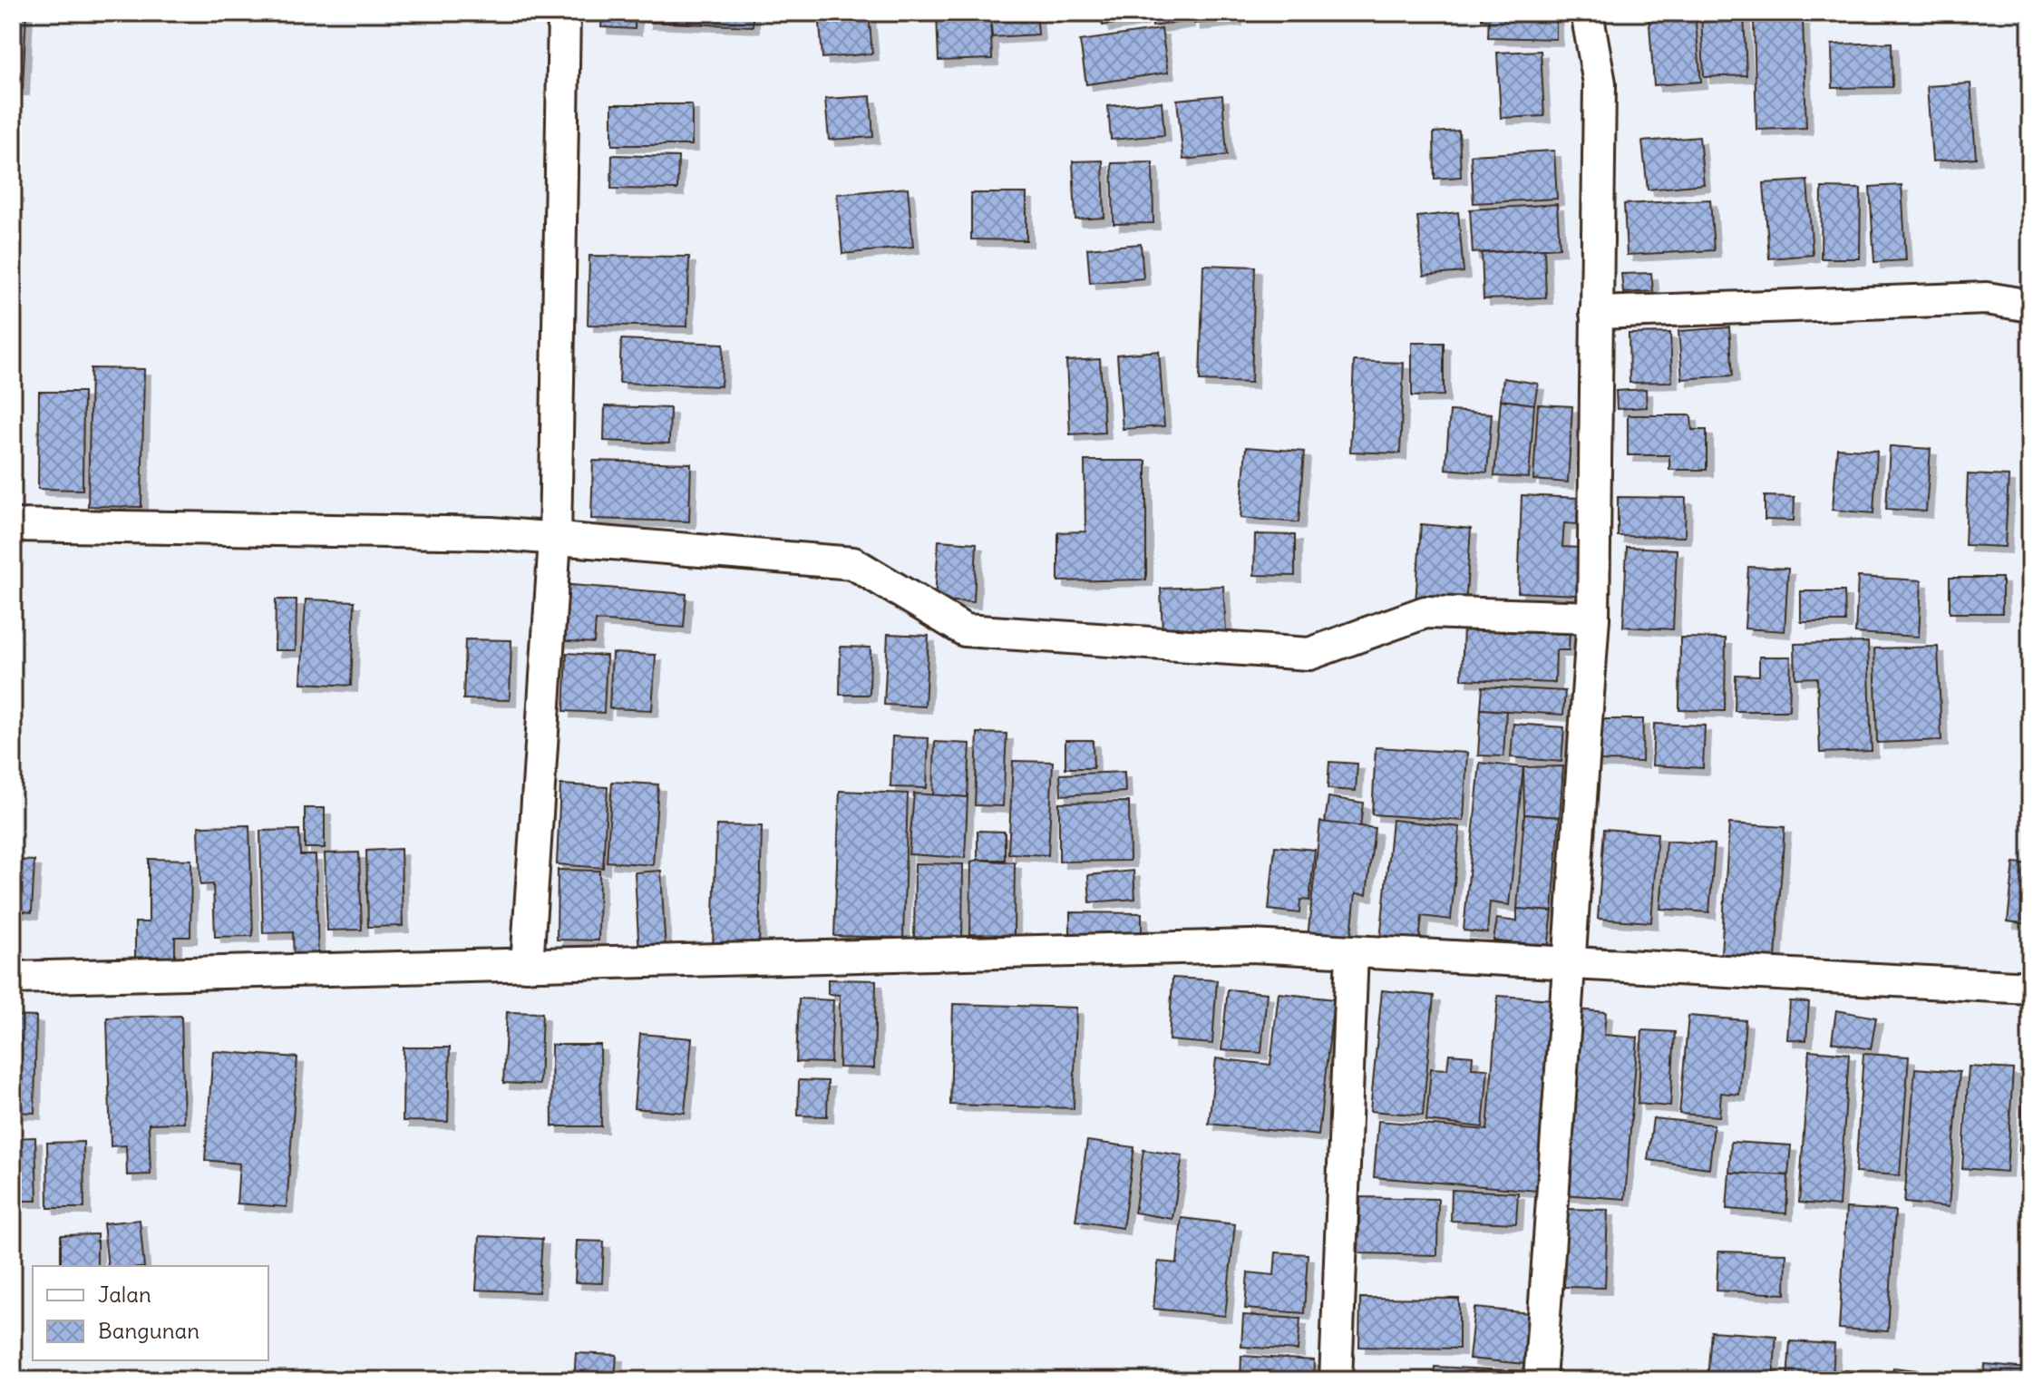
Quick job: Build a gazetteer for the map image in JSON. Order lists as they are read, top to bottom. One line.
{"legend":["Jalan","Bangunan"]}
